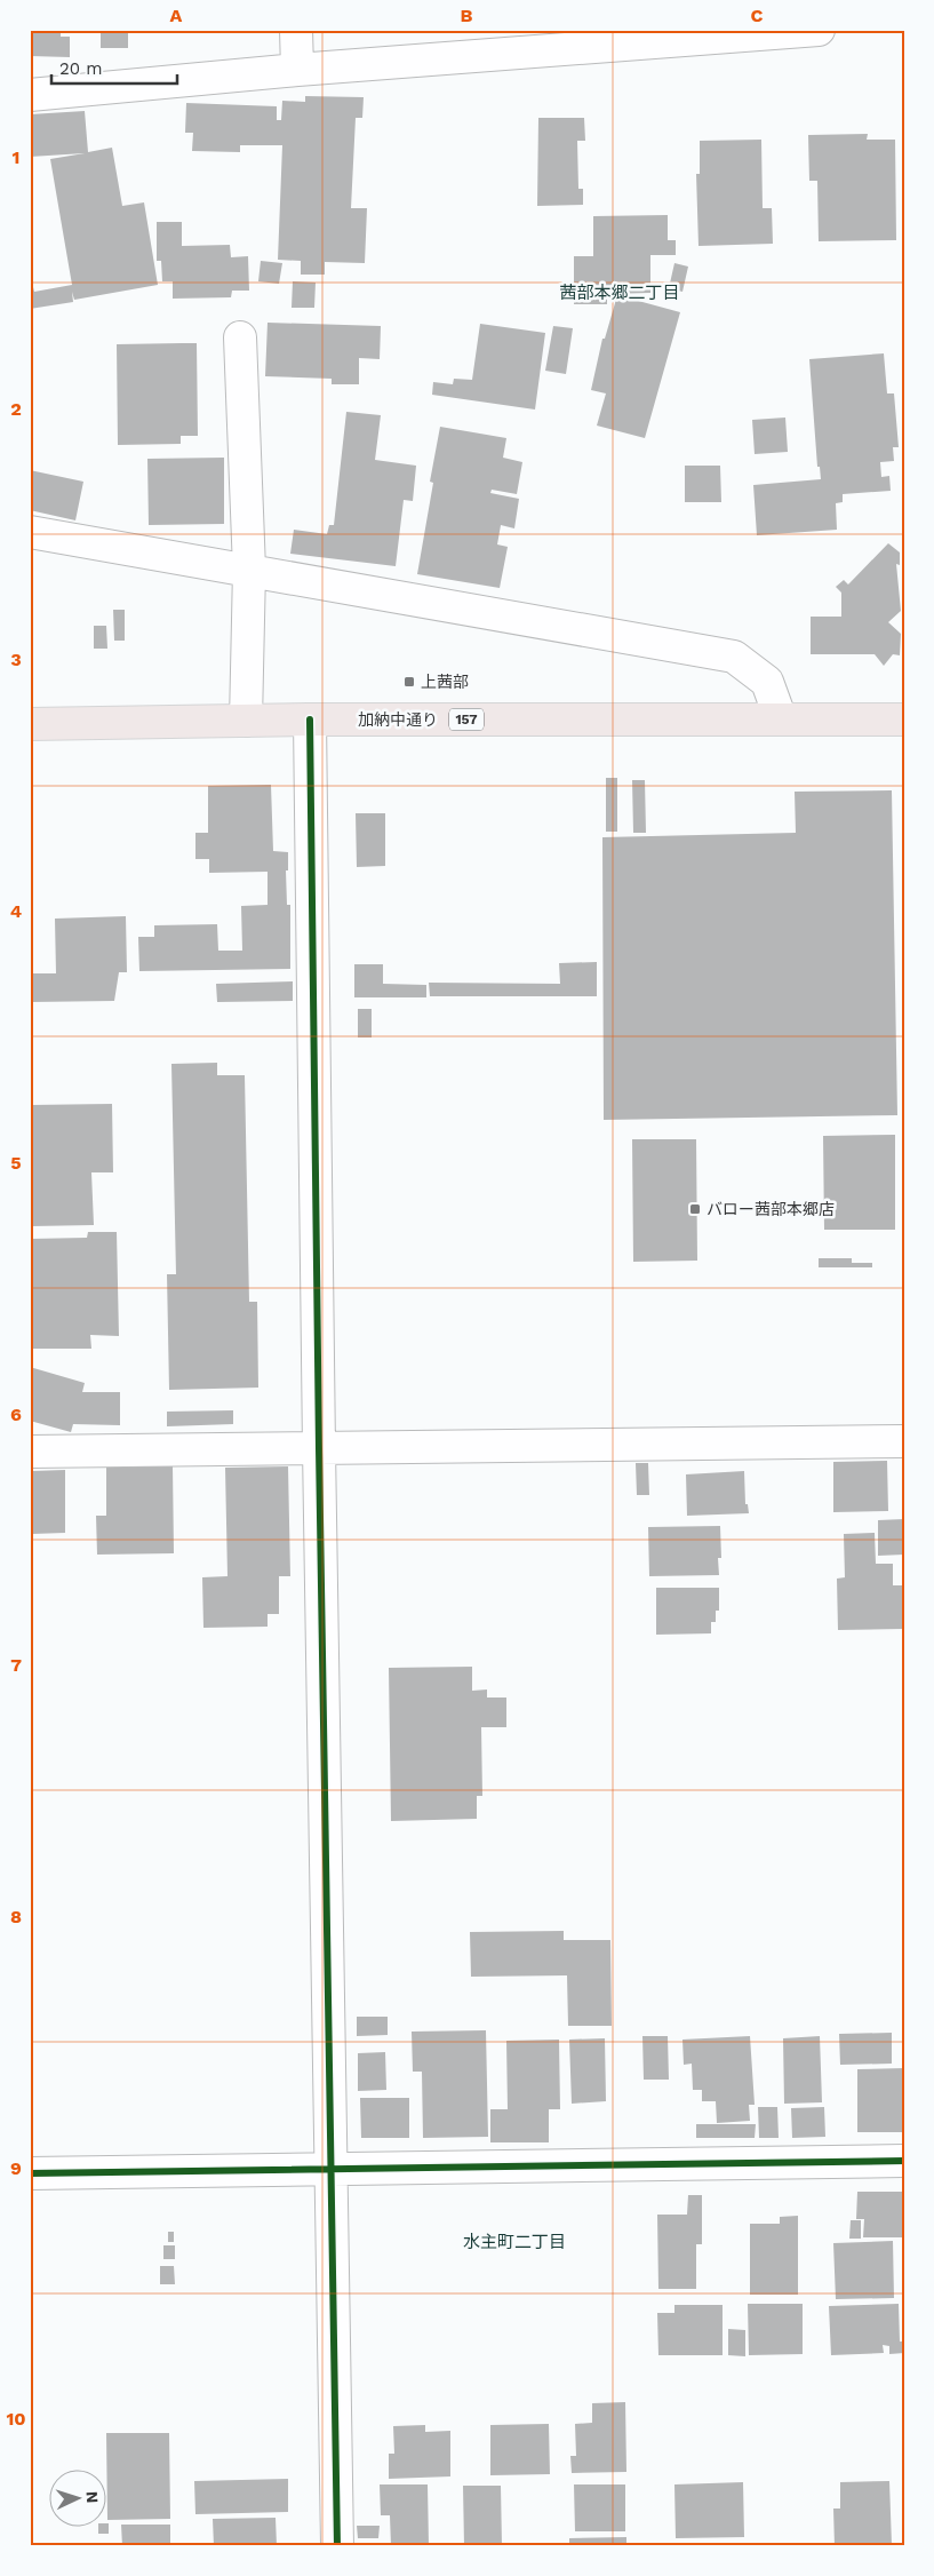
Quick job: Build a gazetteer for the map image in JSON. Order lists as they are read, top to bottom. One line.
{"streets":{"highway":["加納中通り","157"]},"districts":["茜部本郷二丁目","水主町二丁目"],"places":{"transit":["上茜部","バロー茜部本郷店"]},"scale_bar":"20 m","north":"right","grid":{"columns":["A","B","C"],"rows":["1","2","3","4","5","6","7","8","9","10"]}}
